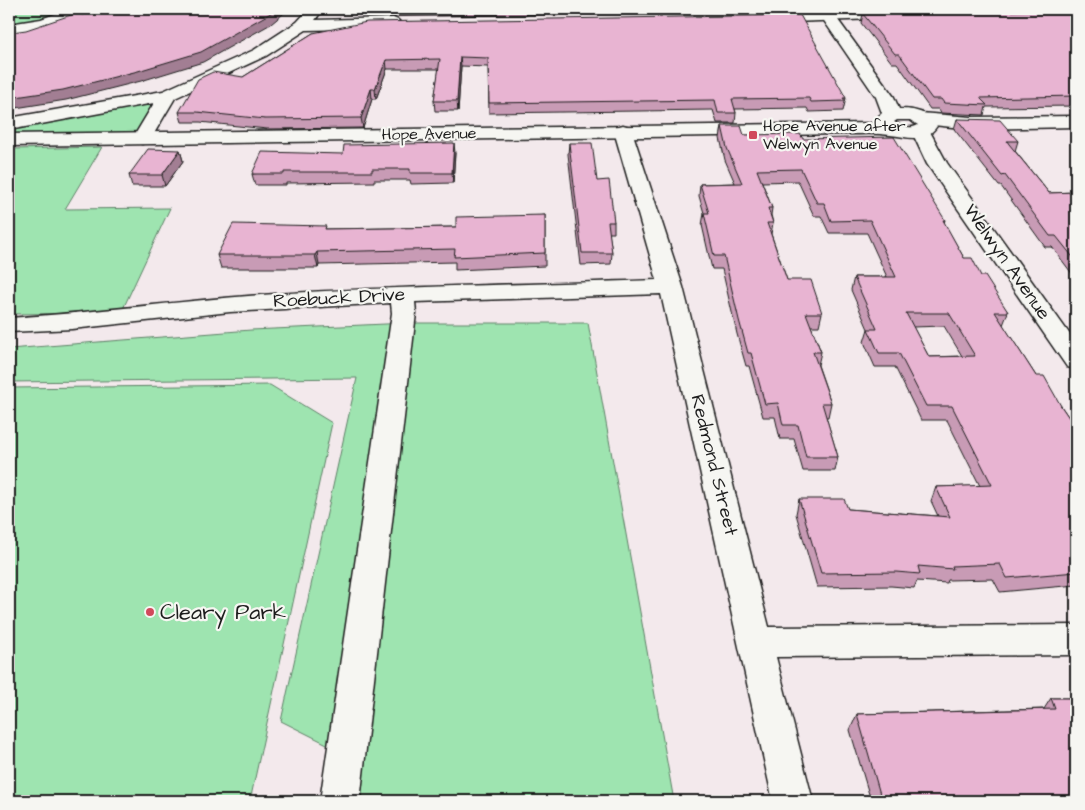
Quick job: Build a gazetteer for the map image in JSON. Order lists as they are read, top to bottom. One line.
{"streets":{"street":["Hope Avenue","Welwyn Avenue","Roebuck Drive","Redmond Street"]},"crossings":[["Hope Avenue","Welwyn Avenue"],["Hope Avenue","Redmond Street"],["Roebuck Drive","Redmond Street"]],"places":{"transit":["Hope Avenue after Welwyn Avenue"],"other":["Cleary Park"]}}
